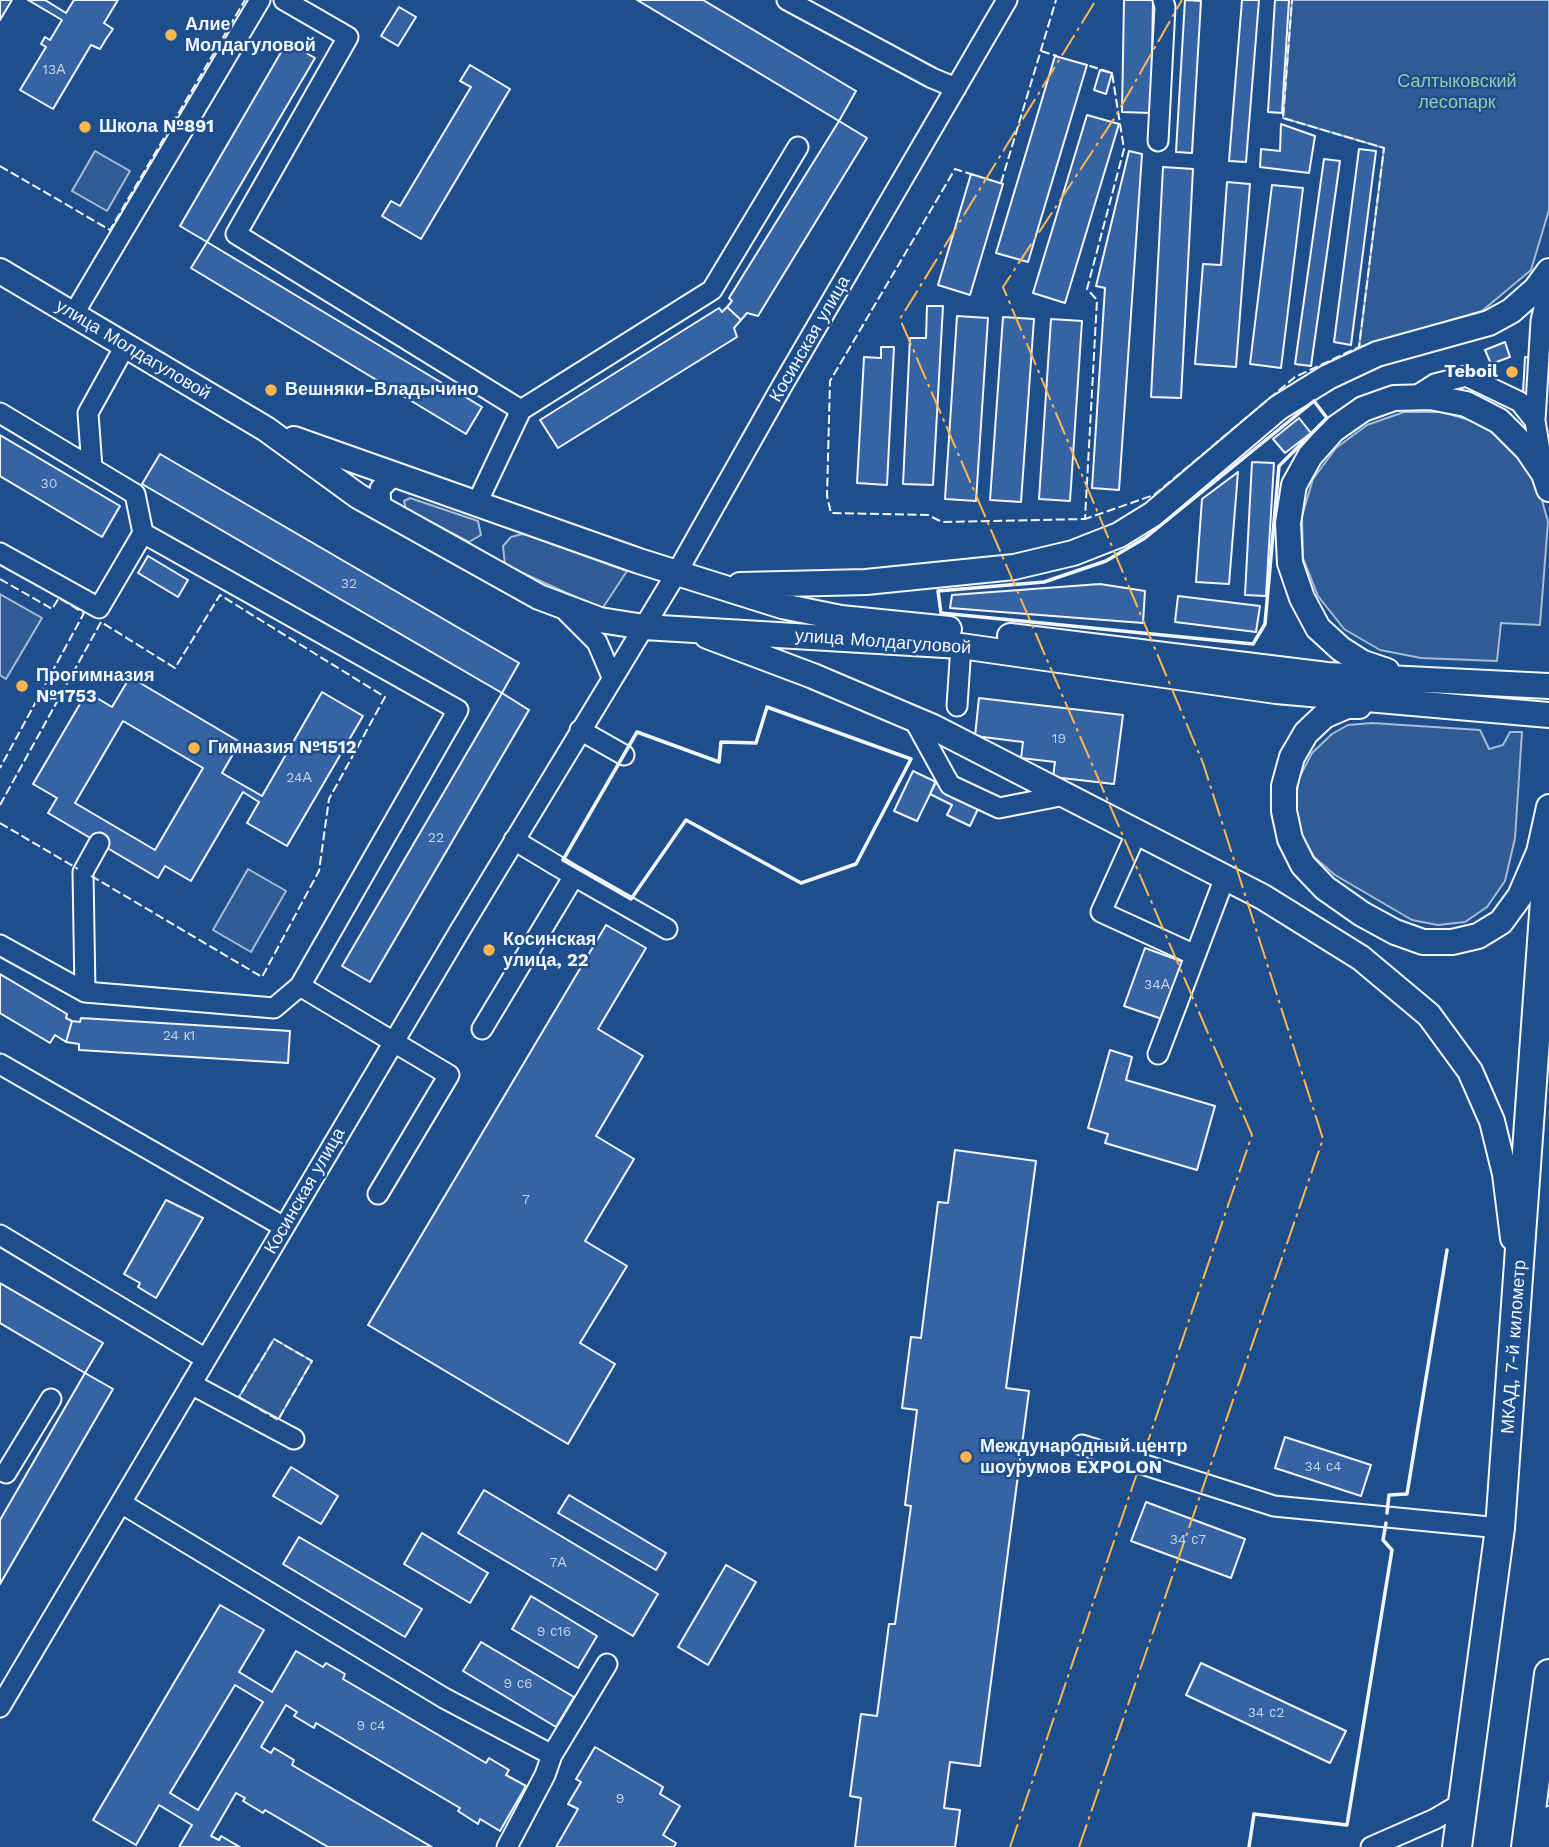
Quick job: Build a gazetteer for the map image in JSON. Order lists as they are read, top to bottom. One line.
{"streets":{"highway":["МКАД, 7-й километр"],"main road":["улица Молдагуловой"],"street":["Косинская улица"]},"crossings":[["Косинская улица","улица Молдагуловой"]],"parks":["Салтыковский лесопарк"],"places":["Алие Молдагуловой","Школа №891","Teboil","Вешняки-Владычино","Прогимназия №1753","Гимназия №1512","Косинская улица, 22","Международный центр шоурумов EXPOLON"],"house_numbers":["13А","30","32","19","24А","22","34А","24 к1","7","34 с4","34 с7","7А","9 с16","9 с6","34 с2","9 с4","9"]}
